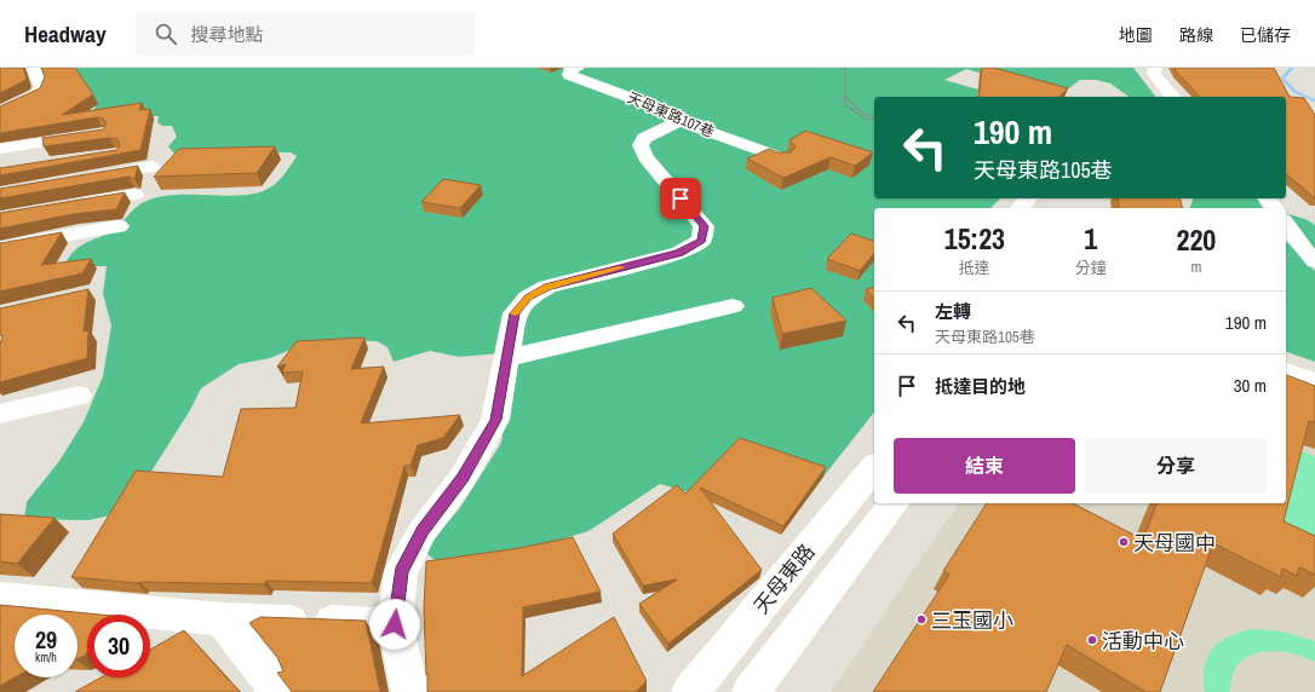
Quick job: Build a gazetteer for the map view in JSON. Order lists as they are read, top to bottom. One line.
{"streets":{"street":["天母東路107巷","天母東路"]},"places":["天母國中","三玉國小","活動中心"],"page":{"header":"Headway","search":"搜尋地點","nav":["地圖","路線","已儲存"],"turn":["190 m","天母東路105巷"],"eta":["15:23","抵達","1","分鐘","220","m"],"list":[{"name":"左轉","note":"天母東路105巷","value":"190 m"},{"name":"抵達目的地","value":"30 m"}],"buttons":["結束","分享"],"speed":"29 km/h","limit":"30"}}
